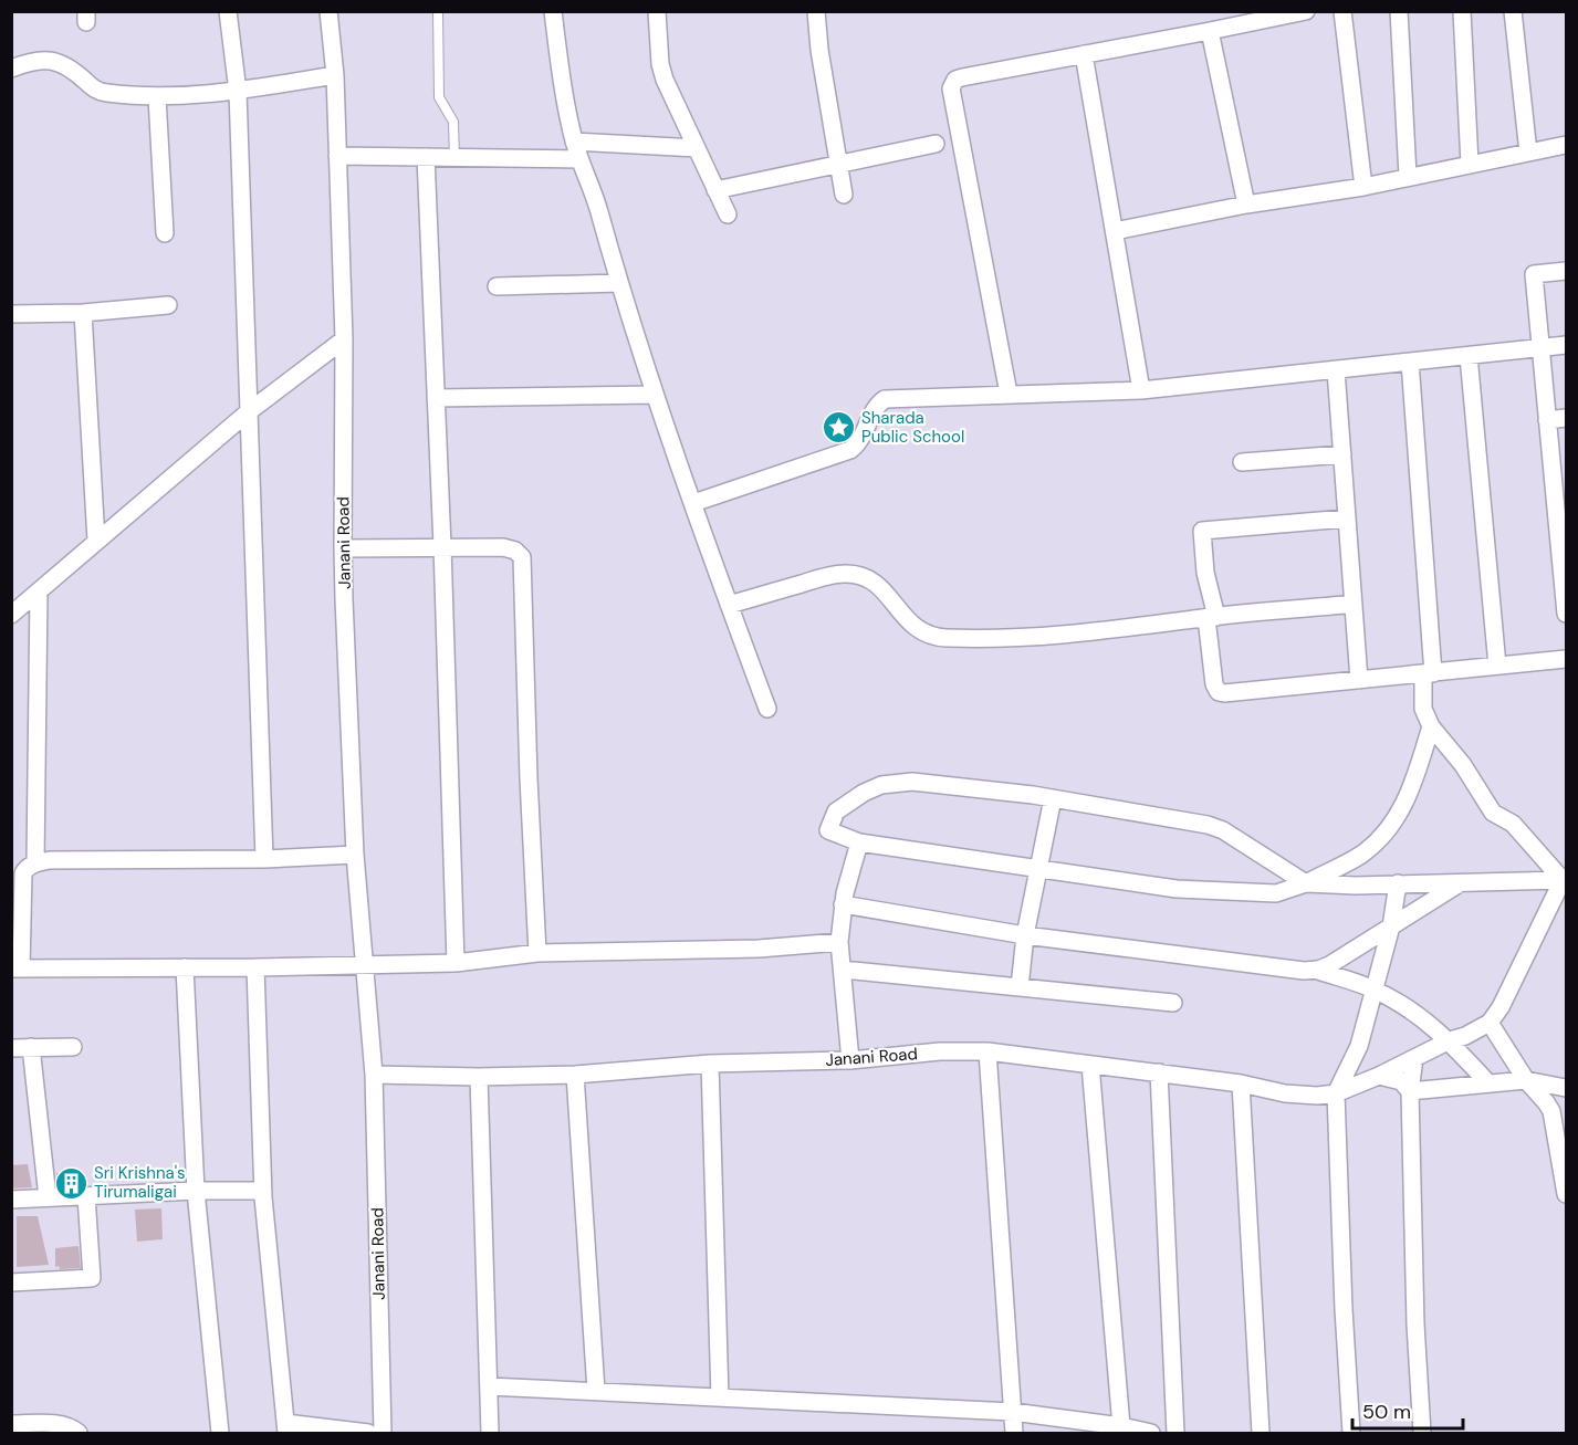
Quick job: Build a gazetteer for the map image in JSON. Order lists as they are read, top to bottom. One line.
{"streets":{"street":["Janani Road"]},"places":{"place":["Sharada Public School"],"building":["Sri Krishna's Tirumaligai"]},"scale_bar":"50 m"}
